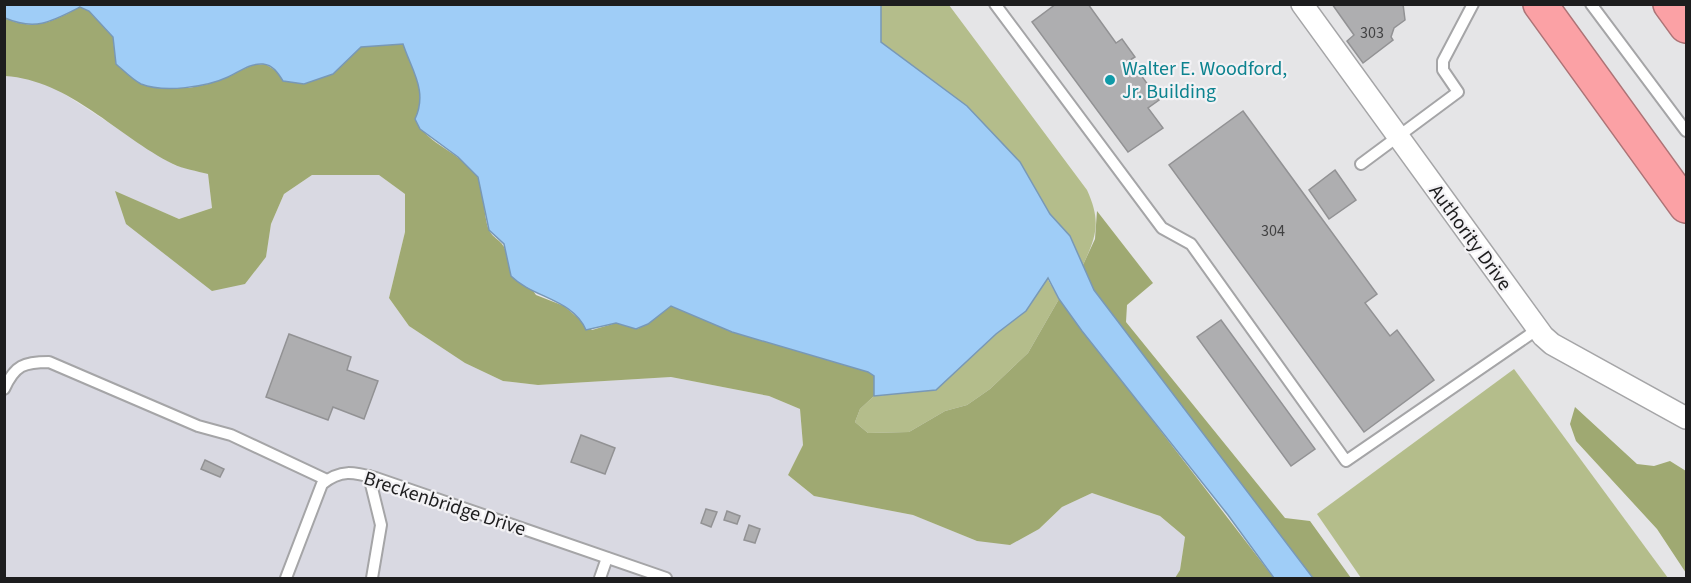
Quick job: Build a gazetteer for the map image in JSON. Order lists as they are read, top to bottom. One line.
{"streets":{"street":["Authority Drive"],"lane":["Breckenbridge Drive"]},"places":["Walter E. Woodford, Jr. Building"],"house_numbers":["303","304"]}
